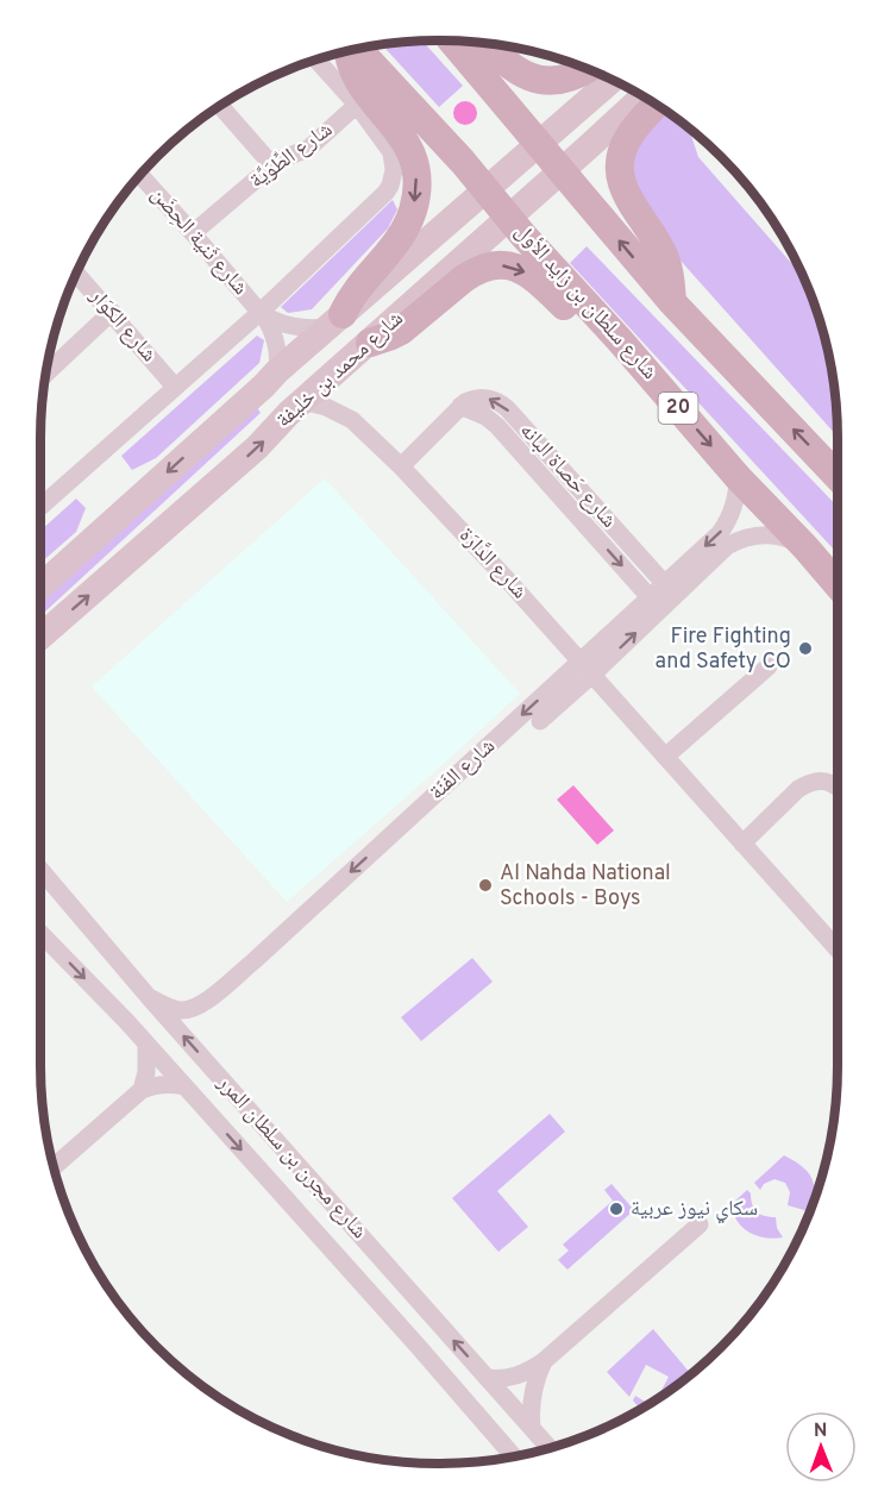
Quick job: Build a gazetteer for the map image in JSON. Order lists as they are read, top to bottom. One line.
{"streets":{"main road":["شارع سلطان بن زايد الأول","شارع محمد بن خليفة","20"],"street":["شارع الطِّوَيَّة","شارع ثَنية الحِضَن","شارع الكوَار","شارع حَصاة البانه","شارع الدَّارَة","شارع الفَنّة","شارع مجرن بن سلطان المرر"]},"crossings":[["شارع الطِّوَيَّة","شارع ثَنية الحِضَن"],["شارع ثَنية الحِضَن","شارع محمد بن خليفة"],["شارع سلطان بن زايد الأول","شارع محمد بن خليفة"],["شارع سلطان بن زايد الأول","شارع الفَنّة"],["شارع محمد بن خليفة","شارع الدَّارَة"],["شارع حَصاة البانه","شارع الفَنّة"],["شارع الدَّارَة","شارع الفَنّة"],["شارع الفَنّة","شارع مجرن بن سلطان المرر"]],"places":["Fire Fighting and Safety CO","Al Nahda National Schools - Boys","سكاي نيوز عربية"],"north":"top"}
